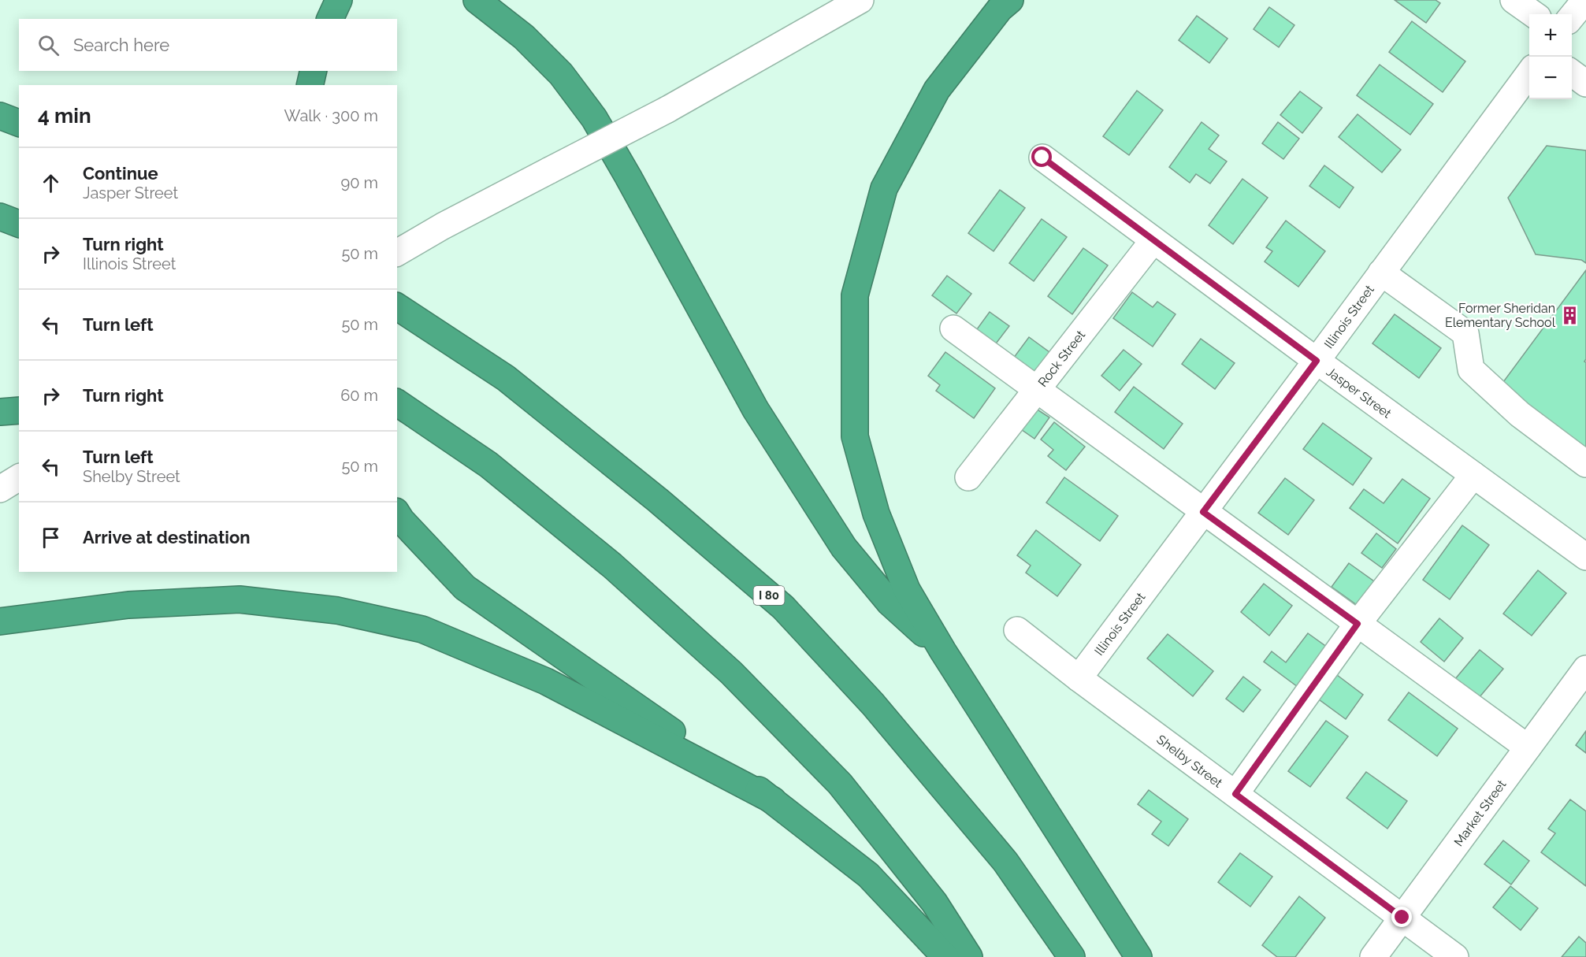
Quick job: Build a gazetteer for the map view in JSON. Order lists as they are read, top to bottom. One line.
{"streets":{"highway":["I 80"],"street":["Illinois Street","Rock Street","Jasper Street","Shelby Street","Market Street"]},"crossings":[["Illinois Street","Jasper Street"],["Illinois Street","Shelby Street"],["Rock Street","Jasper Street"],["Shelby Street","Market Street"]],"places":{"building":["Former Sheridan Elementary School"]},"page":{"map_buttons":["+","−"],"search":"Search here","heading":["4 min","Walk · 300 m"],"list":[["Continue","Jasper Street","90 m"],["Turn right","Illinois Street","50 m"],["Turn left","50 m"],["Turn right","60 m"],["Turn left","Shelby Street","50 m"],"Arrive at destination"]}}
